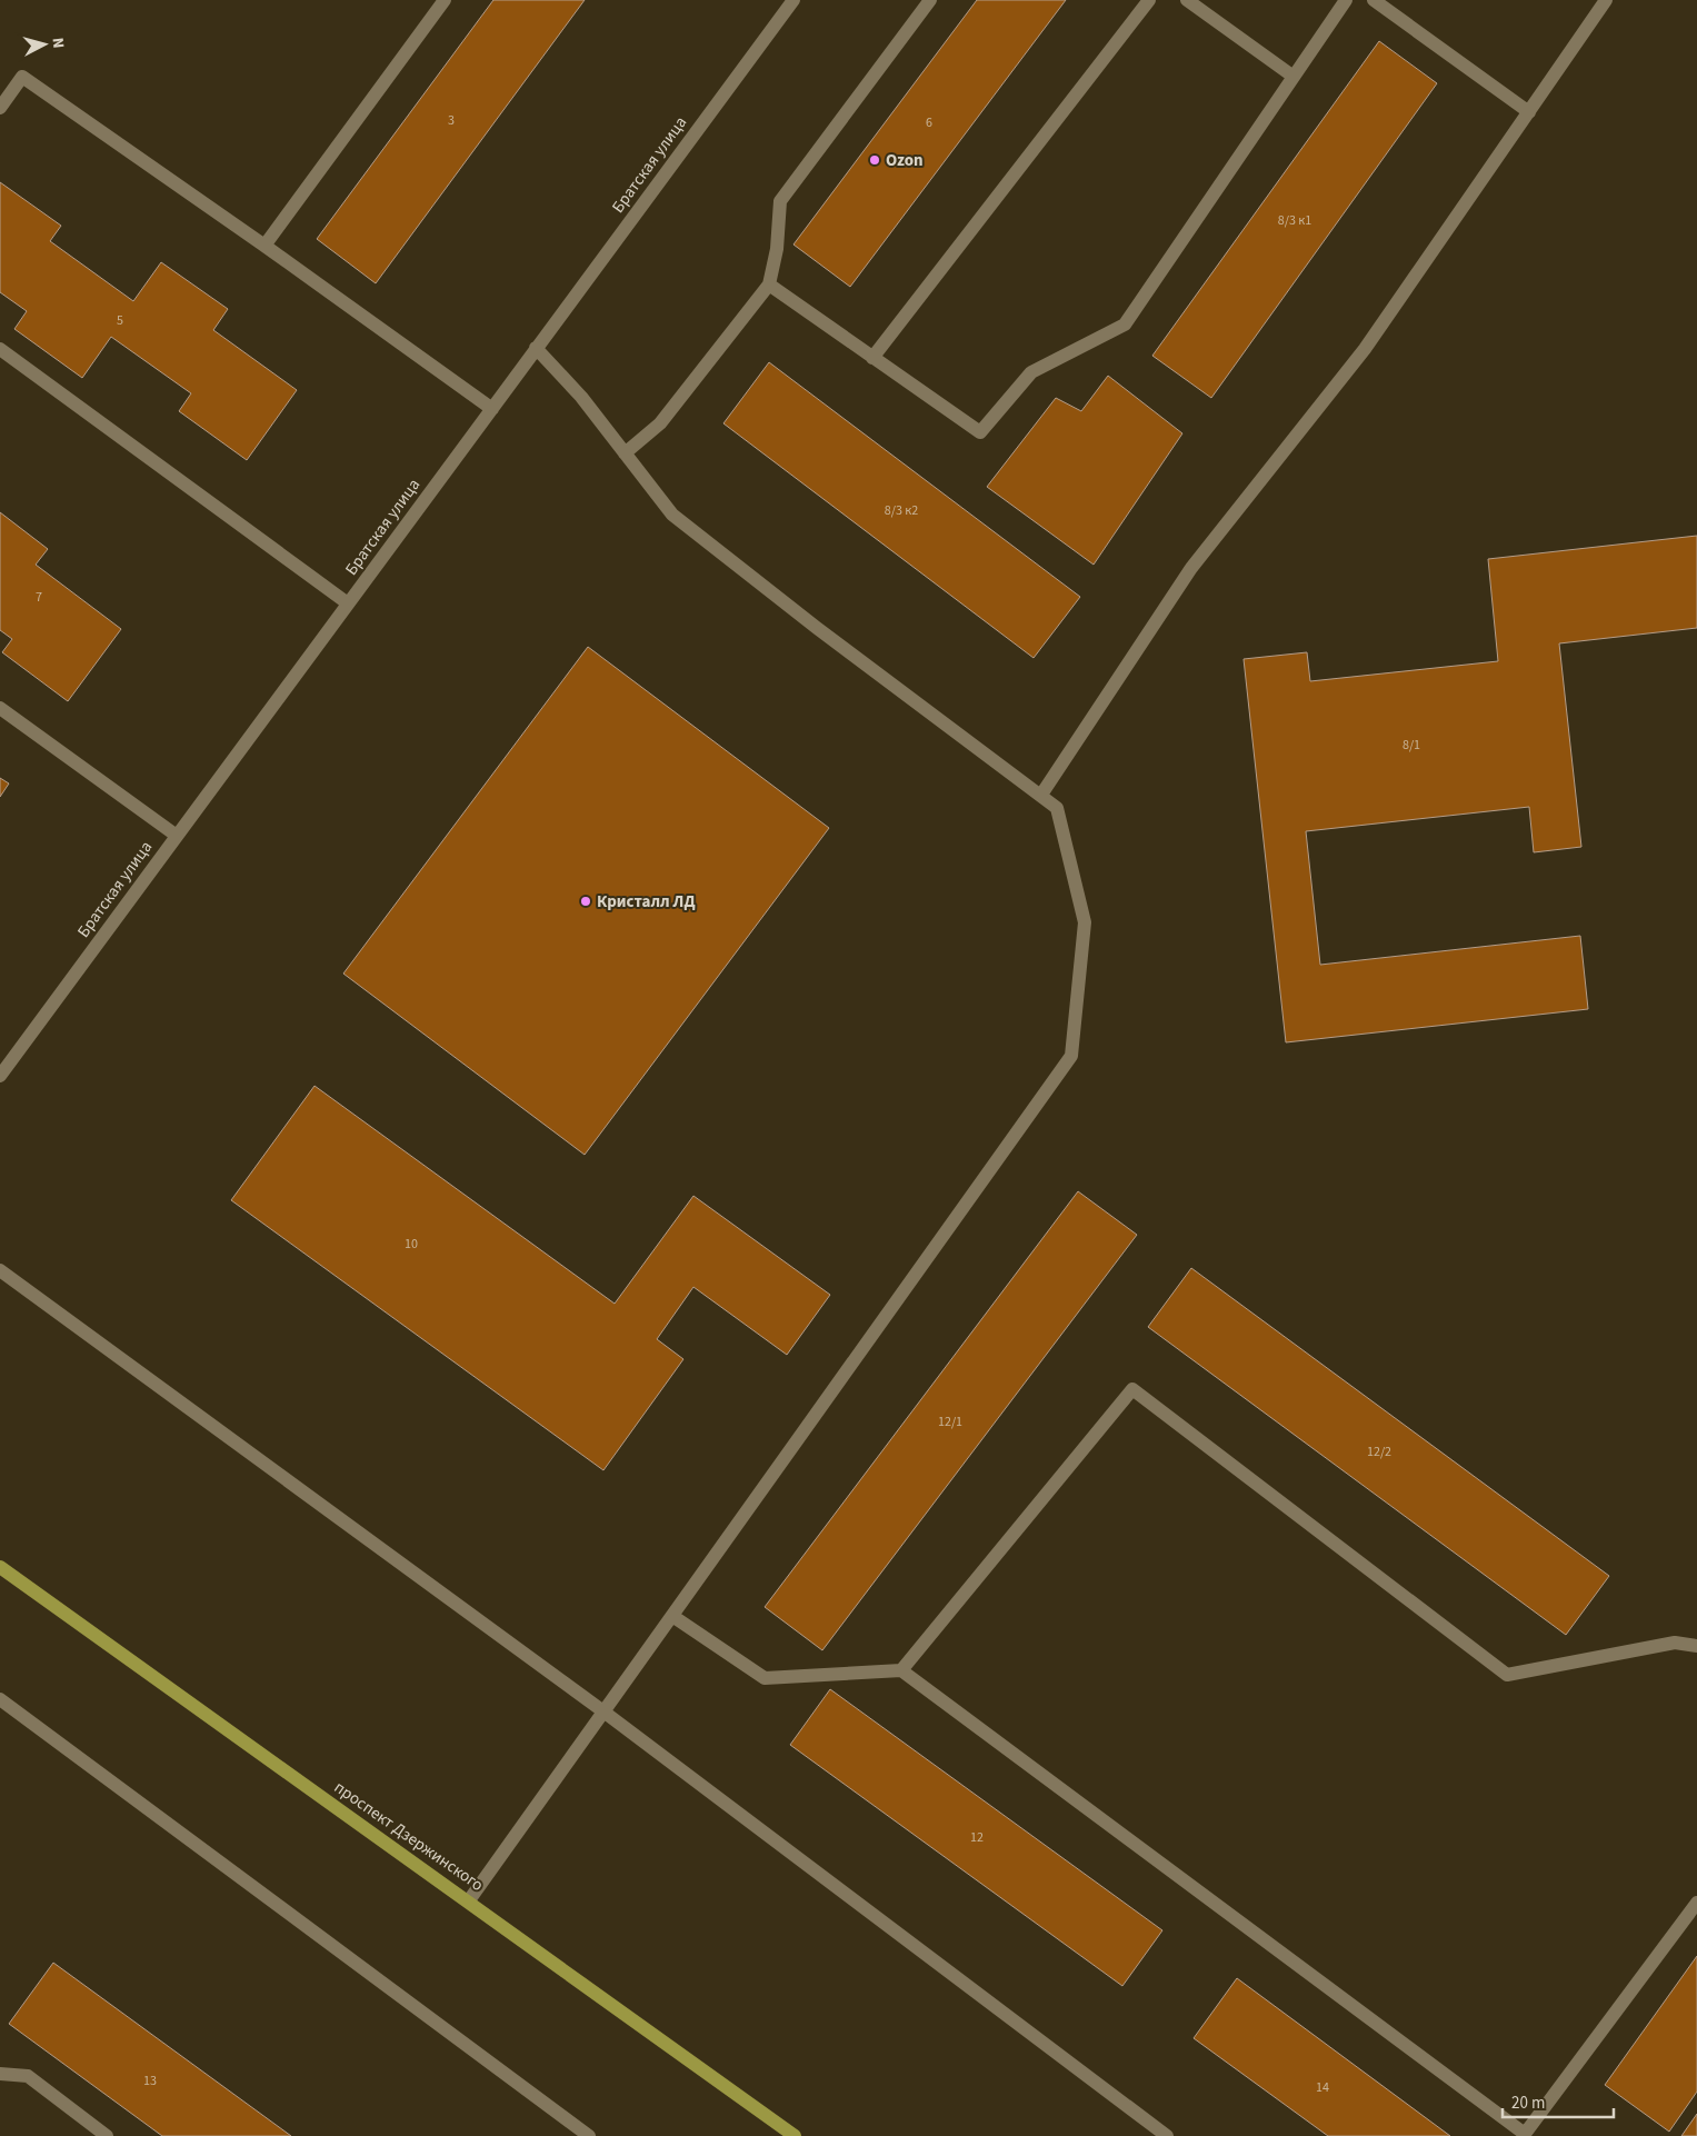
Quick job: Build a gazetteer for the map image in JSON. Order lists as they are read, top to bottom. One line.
{"streets":{"main road":["проспект Дзержинского"],"street":["Братская улица"]},"places":["Ozon","Кристалл ЛД"],"house_numbers":["3","6","8/3 к1","5","8/3 к2","7","8/1","10","12/1","12/2","12","13","14"],"scale_bar":"20 m","north":"right"}
